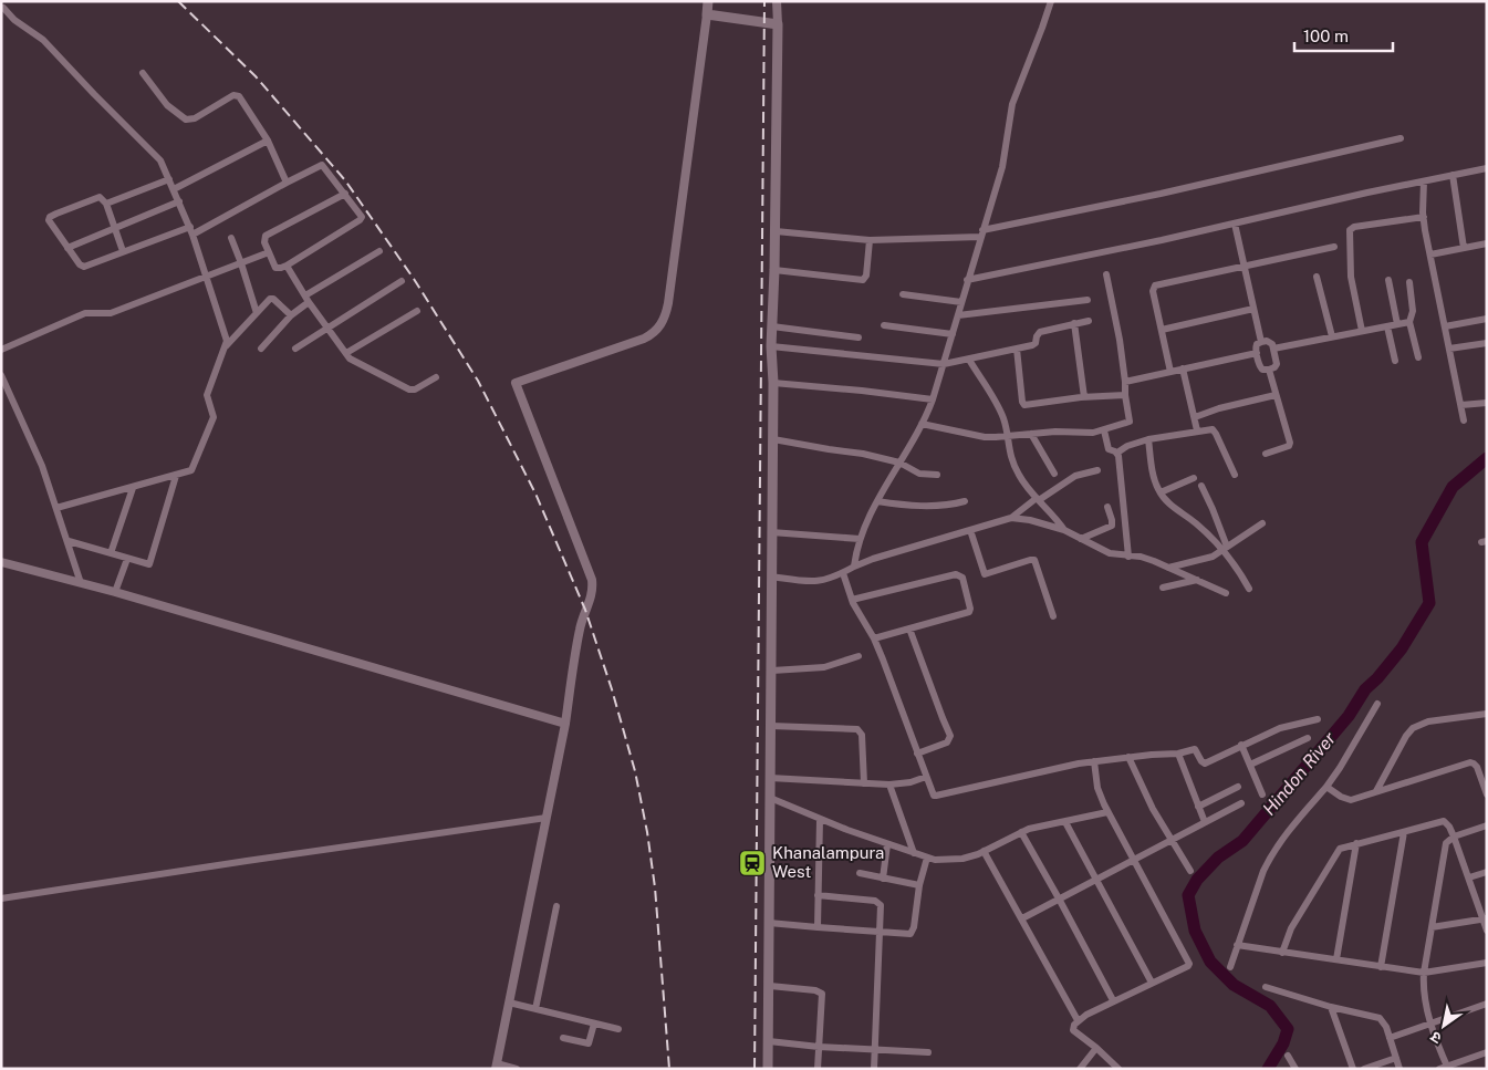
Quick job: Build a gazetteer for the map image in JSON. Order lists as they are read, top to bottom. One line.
{"water":["Hindon River"],"places":{"station":["Khanalampura West"]},"scale_bar":"100 m","north":"bottom left"}
